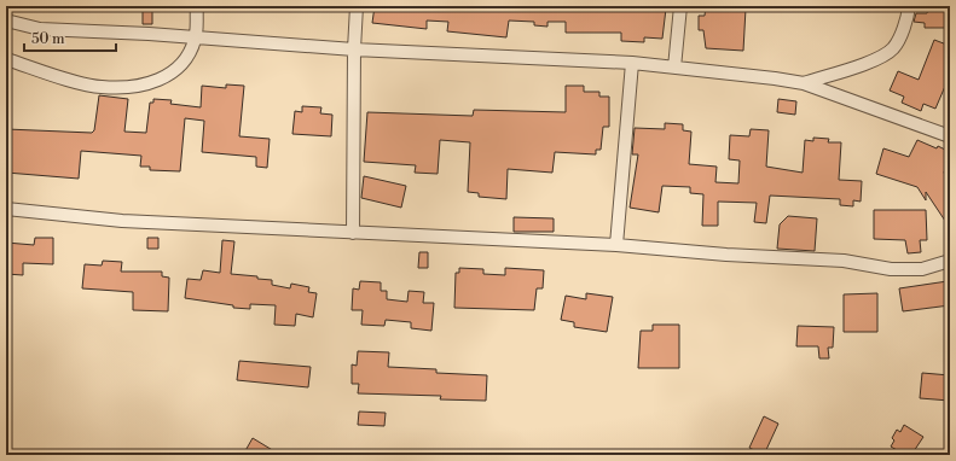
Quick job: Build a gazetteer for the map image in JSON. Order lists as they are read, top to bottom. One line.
{"scale_bar":"50 m"}
